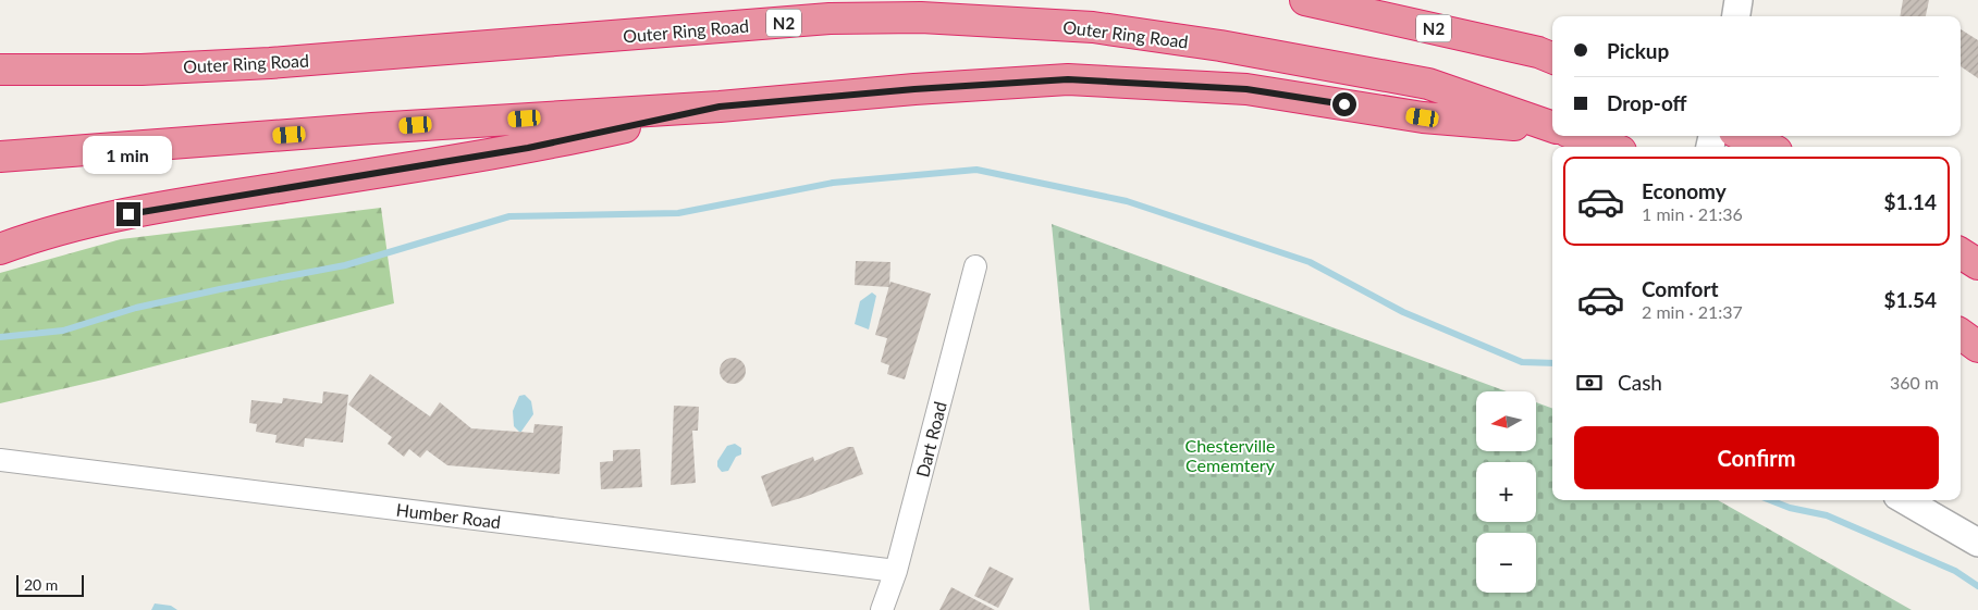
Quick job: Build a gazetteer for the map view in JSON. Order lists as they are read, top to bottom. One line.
{"streets":{"highway":["N2","Outer Ring Road"],"street":["Dart Road","Humber Road"]},"crossings":[["Dart Road","Humber Road"]],"parks":["Chesterville Cememtery"],"scale_bar":"20 m","north":"left","page":{"banner":["Pickup","Drop-off"],"bubble":"1 min","list":[{"name":"Economy","note":"1 min · 21:36","value":"$1.14"},{"name":"Comfort","note":"2 min · 21:37","value":"$1.54"}],"pay":["Cash","360 m"],"map_buttons":["+","−"],"buttons":"Confirm","scale":"20 m"}}
